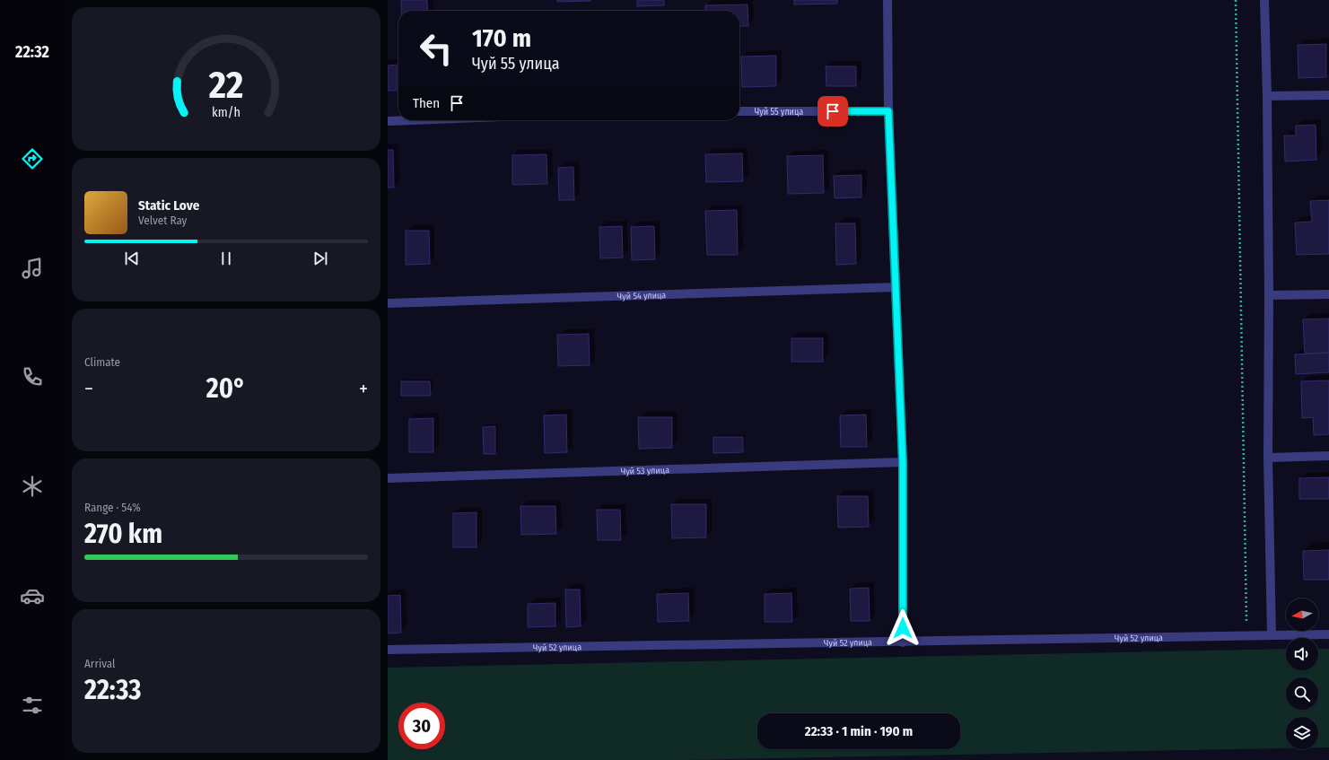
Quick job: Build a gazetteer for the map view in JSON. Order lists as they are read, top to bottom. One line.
{"streets":{"street":["Чуй 55 улица","Чуй 54 улица","Чуй 53 улица","Чуй 52 улица"]},"north":"left","page":{"tabs":"22:32","turn":["170 m","Чуй 55 улица"],"then":"Then","song":["Static Love","Velvet Ray"],"tile":["Climate",["Range · 54%","270 km"],["Arrival","22:33"]],"heat":["−","20°","+"],"limit":"30","trip":"22:33 · 1 min · 190 m","gauge":["22","km/h"]}}
